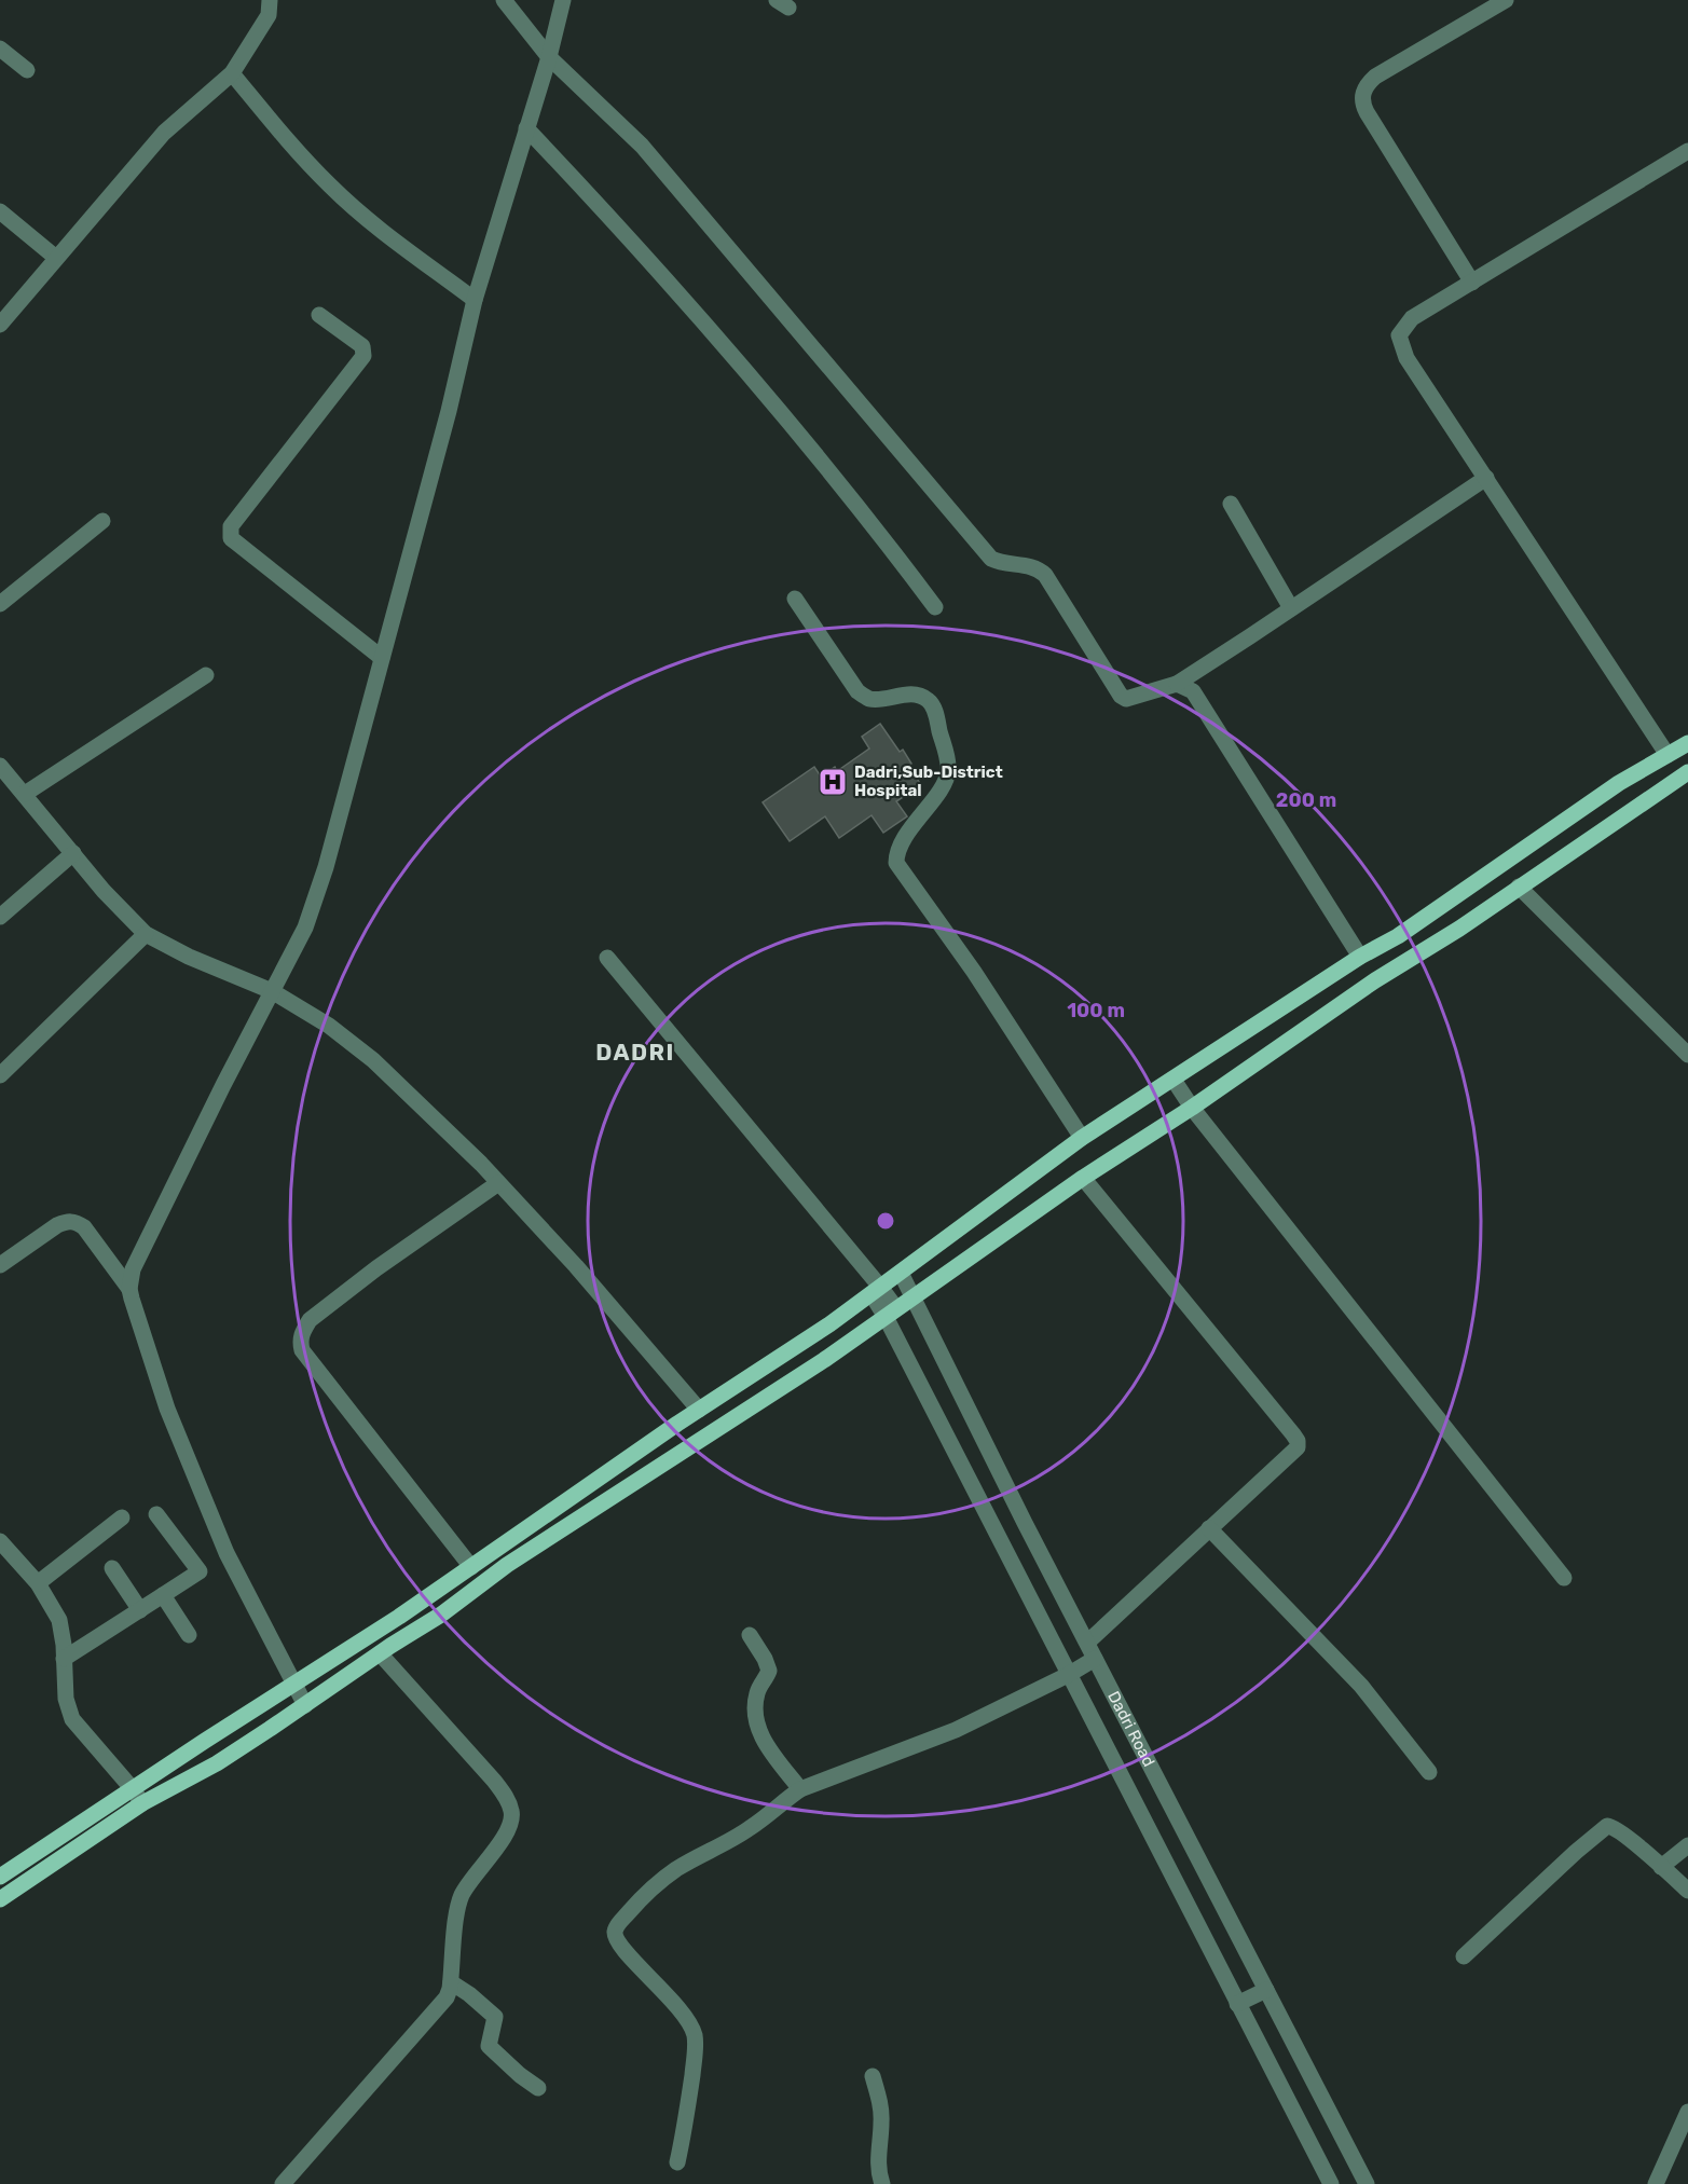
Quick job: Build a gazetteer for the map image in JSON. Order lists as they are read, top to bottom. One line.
{"streets":{"street":["Dadri Road"]},"districts":["DADRI"],"places":{"hospital":["Dadri,Sub-District Hospital"]},"rings":["200 m","100 m"]}
